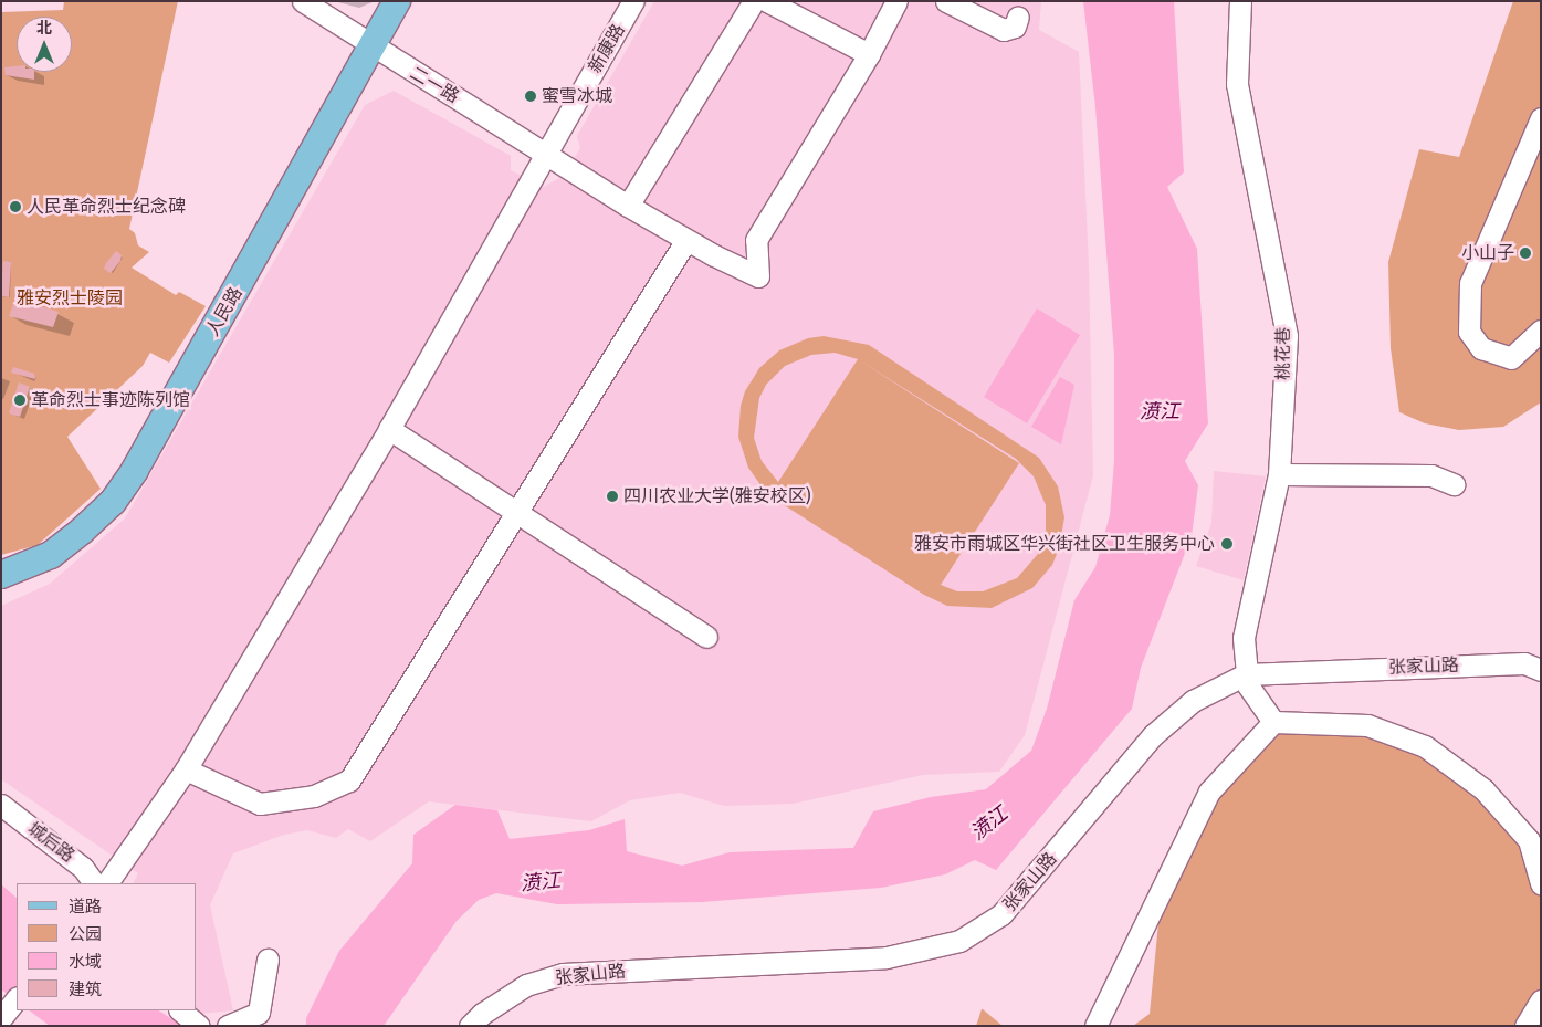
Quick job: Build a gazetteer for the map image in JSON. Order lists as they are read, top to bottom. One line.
{"streets":{"main road":["人民路"],"street":["新康路","二一路","桃花巷","张家山路","城后路"]},"crossings":[["新康路","二一路"],["二一路","人民路"],["桃花巷","张家山路"]],"water":["𣸣江"],"parks":["雅安烈士陵园"],"places":["蜜雪冰城","人民革命烈士纪念碑","小山子","革命烈士事迹陈列馆","四川农业大学(雅安校区)","雅安市雨城区华兴街社区卫生服务中心"],"legend":["道路","公园","水域","建筑"],"north":"top"}
